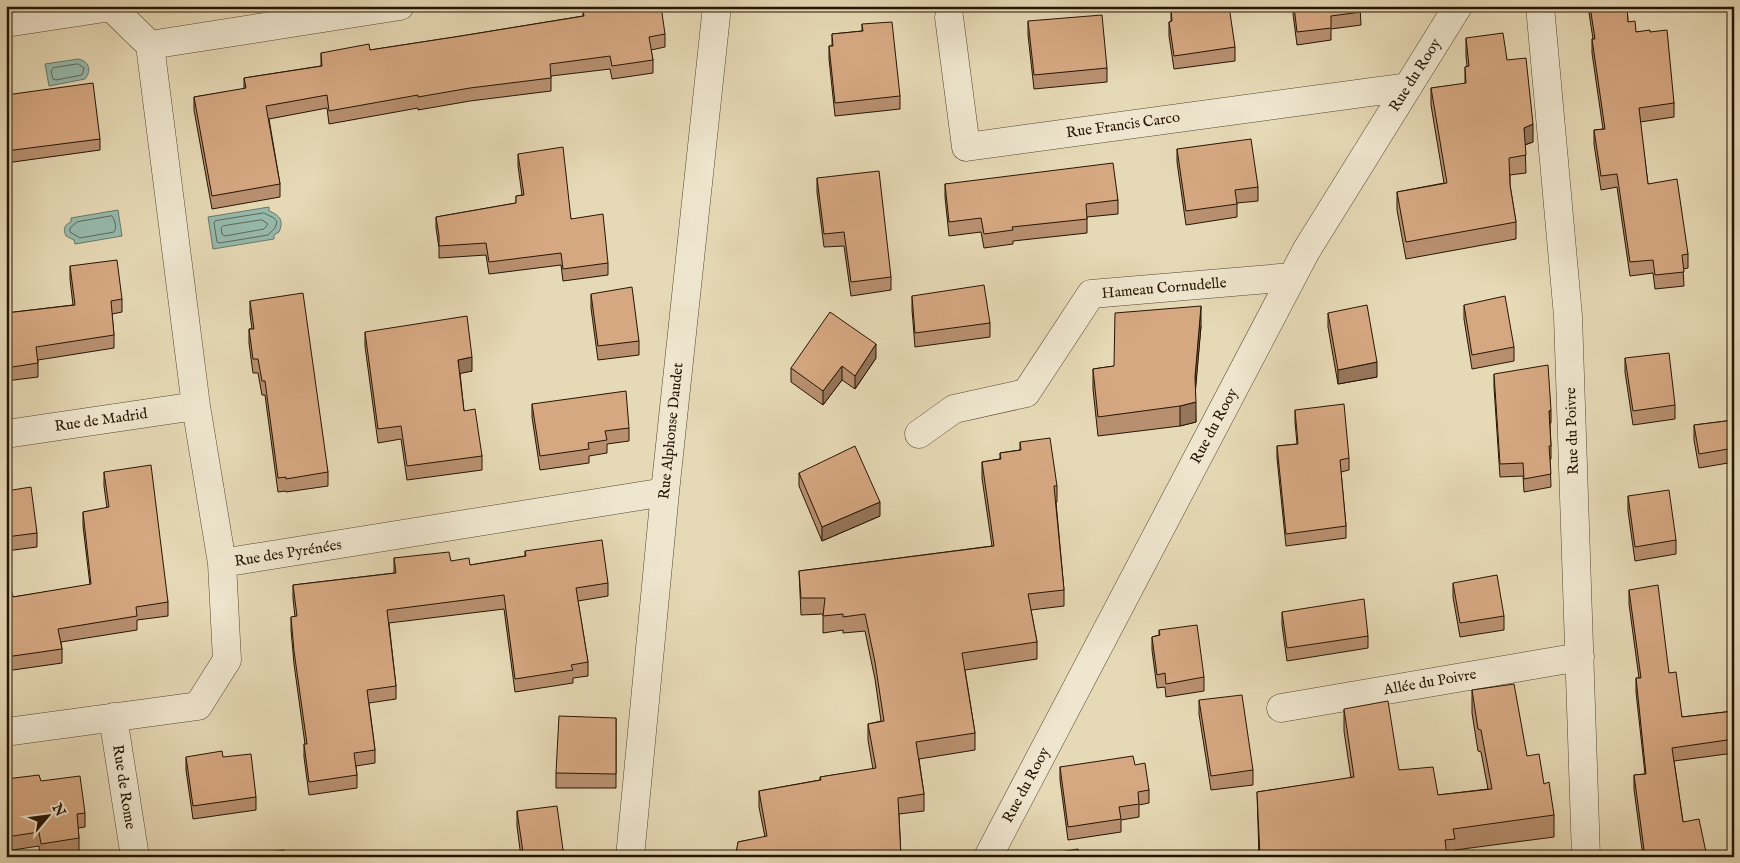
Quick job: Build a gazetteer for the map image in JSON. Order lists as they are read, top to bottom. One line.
{"streets":{"street":["Rue du Rooy","Rue Francis Carco","Hameau Cornudelle","Rue de Madrid","Rue Alphonse Daudet","Rue du Poivre","Rue des Pyrénées","Allée du Poivre","Rue de Rome"]},"crossings":[["Rue du Rooy","Rue Francis Carco"],["Rue du Rooy","Hameau Cornudelle"],["Rue Alphonse Daudet","Rue des Pyrénées"],["Rue du Poivre","Allée du Poivre"],["Rue des Pyrénées","Rue de Rome"]],"north":"top right"}
